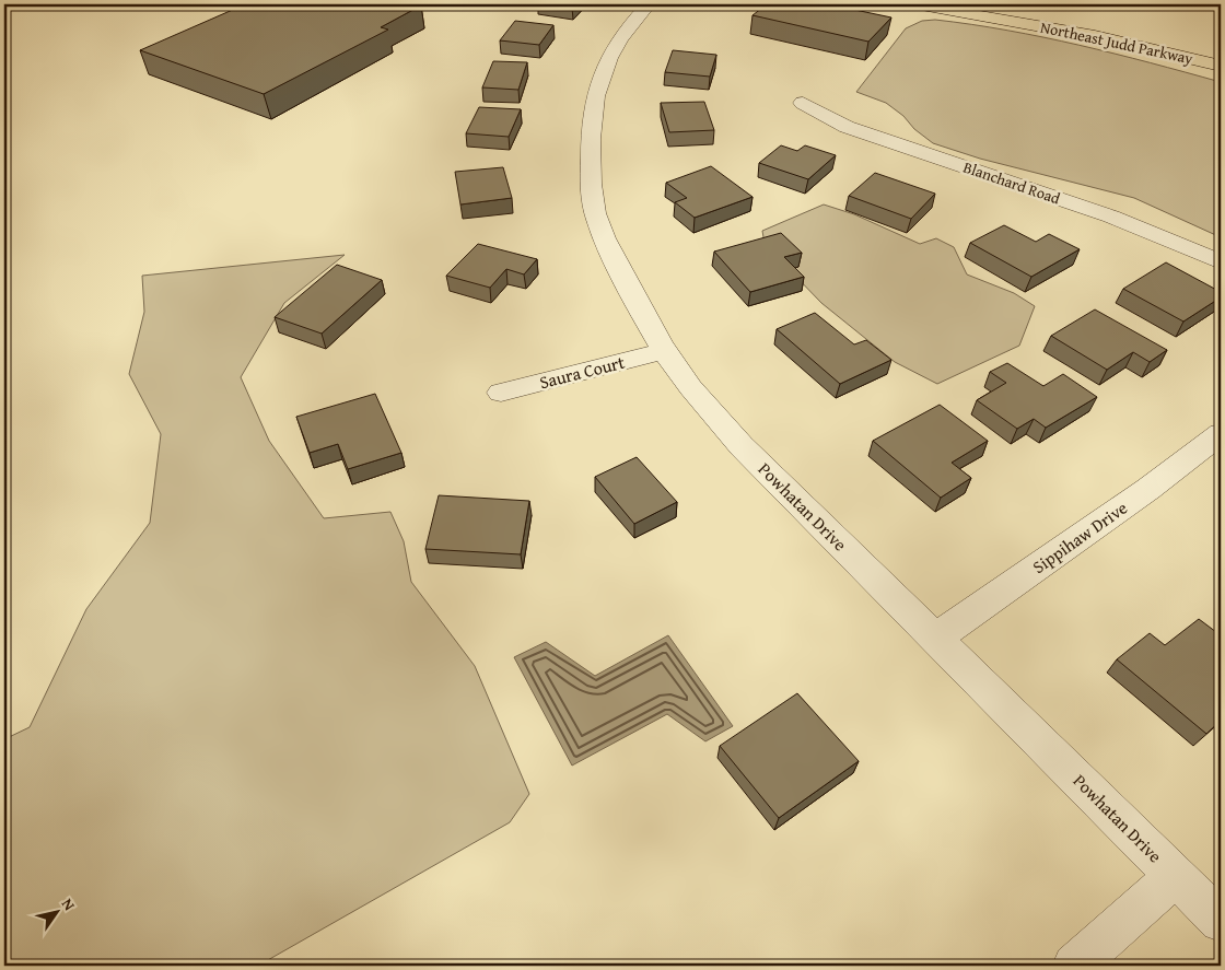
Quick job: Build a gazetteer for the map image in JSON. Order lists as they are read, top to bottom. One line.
{"streets":{"highway":["Northeast Judd Parkway"],"street":["Blanchard Road","Saura Court","Powhatan Drive","Sippihaw Drive"]},"crossings":[["Saura Court","Powhatan Drive"],["Powhatan Drive","Sippihaw Drive"]],"north":"top right"}
